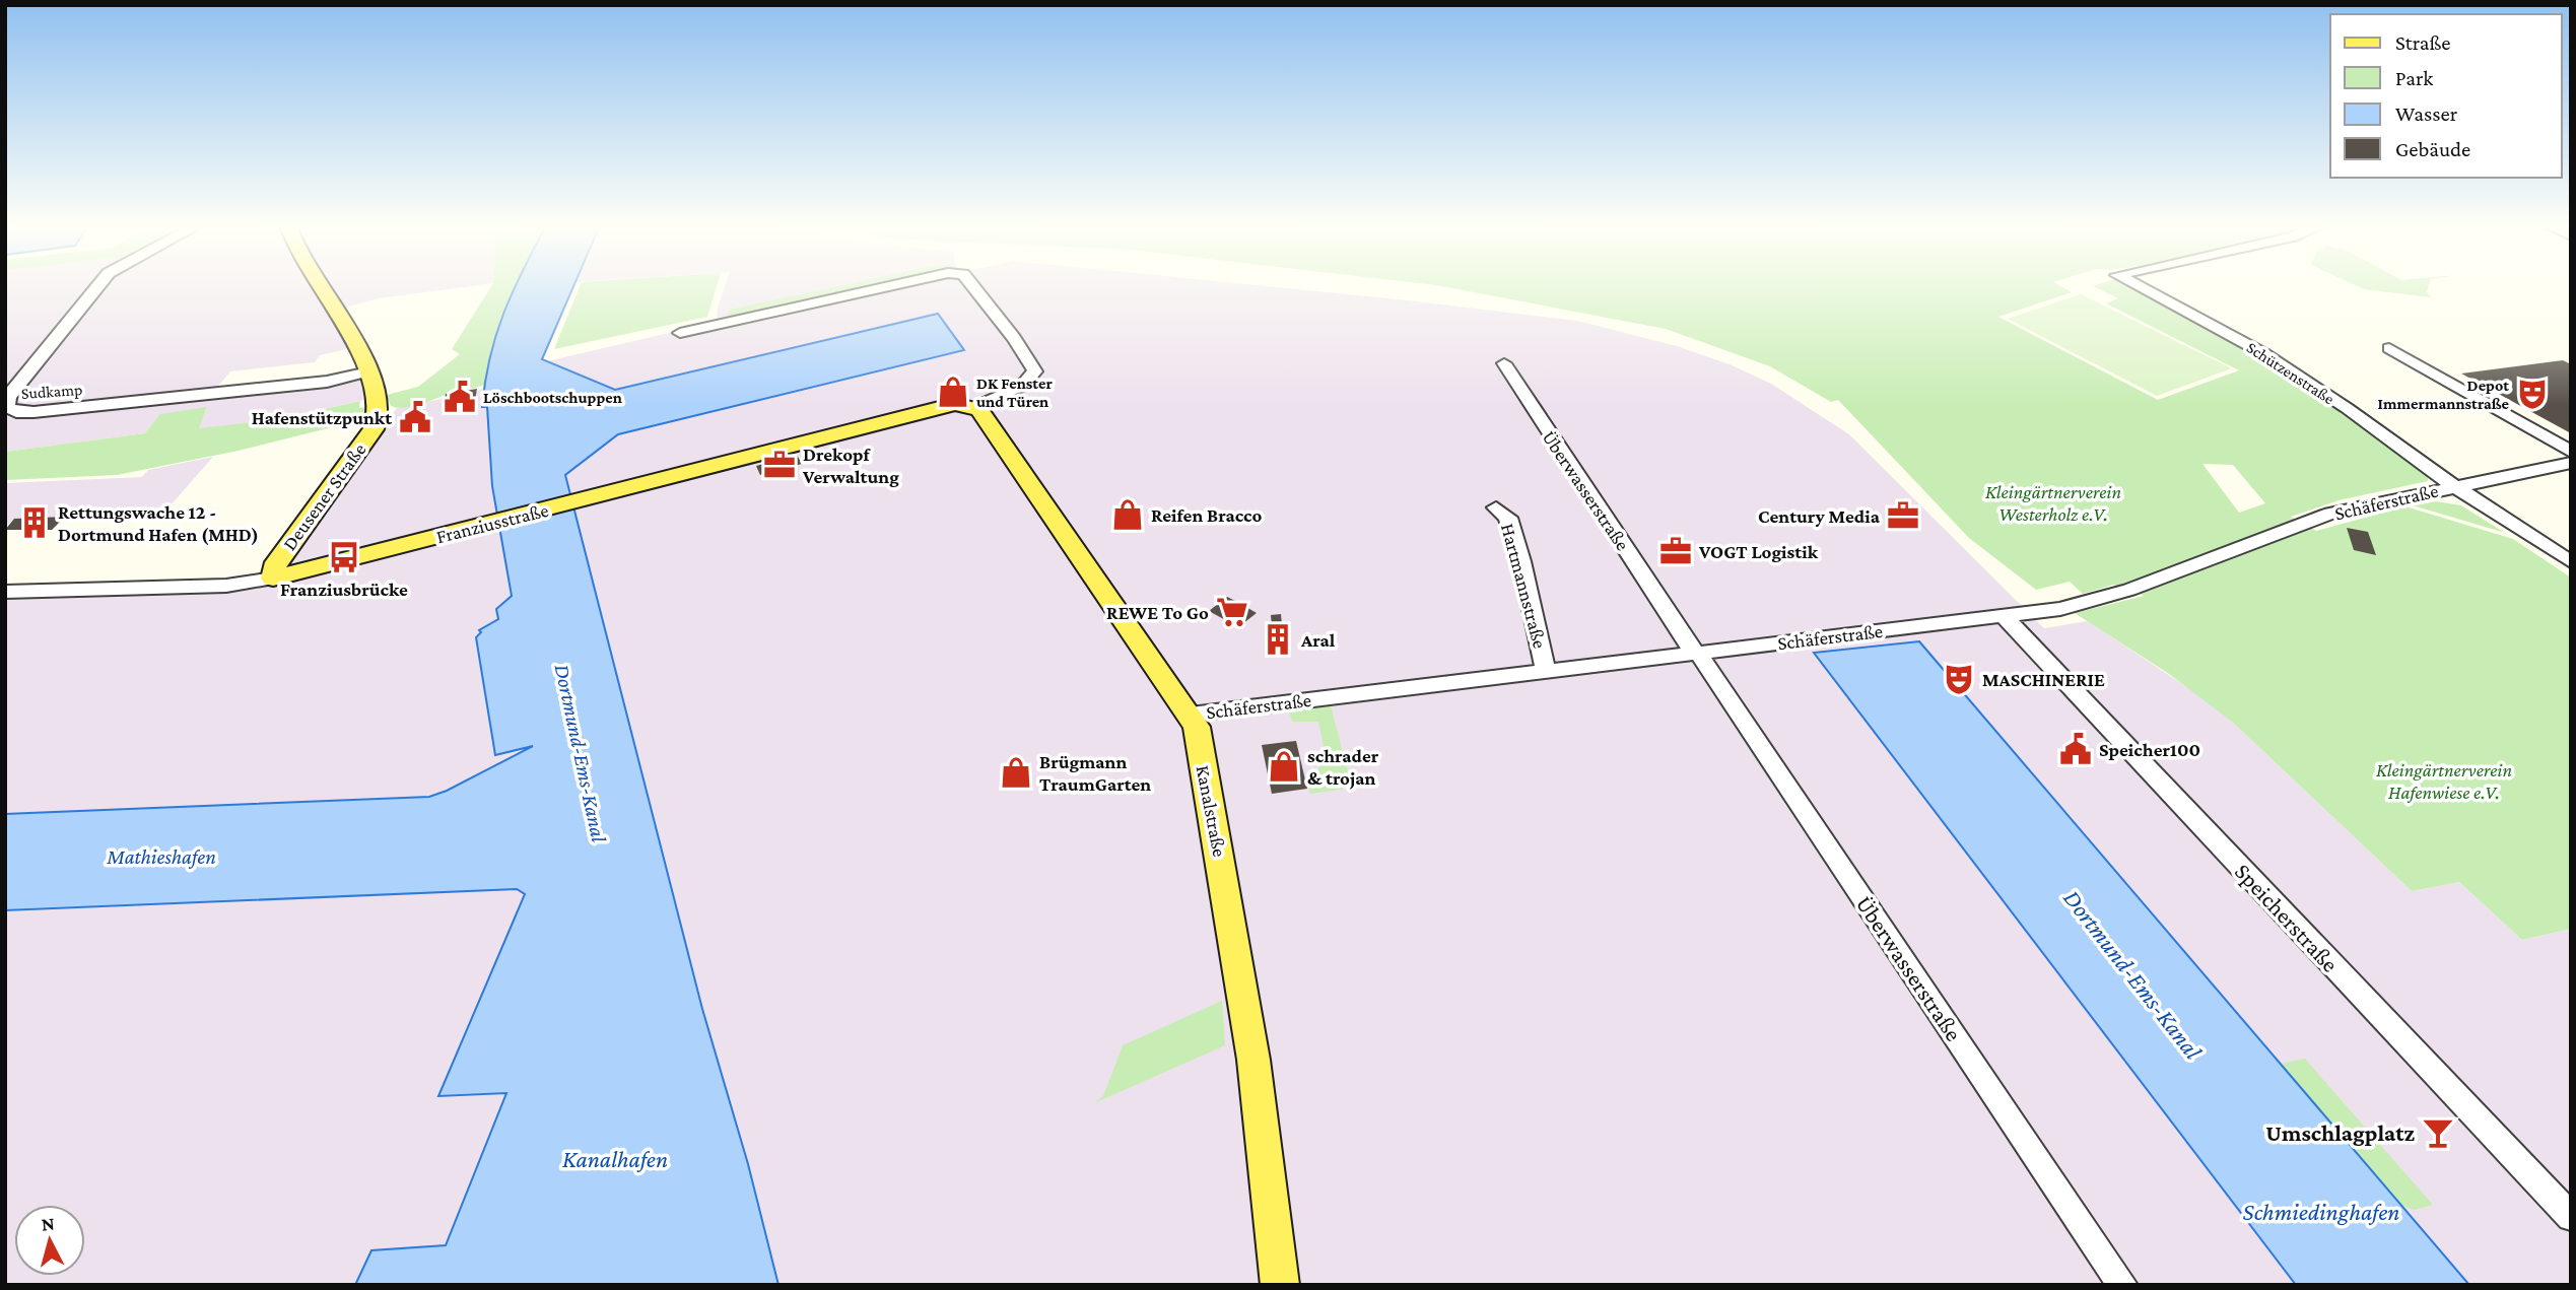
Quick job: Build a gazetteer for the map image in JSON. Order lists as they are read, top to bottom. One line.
{"streets":{"main road":["Deusener Straße","Franziusstraße","Kanalstraße"],"street":["Schützenstraße","Sudkamp","Überwasserstraße","Schäferstraße","Hartmannstraße","Speicherstraße"]},"crossings":[["Schützenstraße","Schäferstraße"],["Sudkamp","Deusener Straße"],["Überwasserstraße","Schäferstraße"],["Deusener Straße","Franziusstraße"],["Schäferstraße","Hartmannstraße"],["Schäferstraße","Kanalstraße"],["Schäferstraße","Speicherstraße"],["Franziusstraße","Kanalstraße"]],"water":["Dortmund-Ems-Kanal","Mathieshafen","Kanalhafen","Schmiedinghafen"],"parks":["Kleingärtnerverein Westerholz e.V.","Kleingärtnerverein Hafenwiese e.V."],"places":{"shop":["DK Fenster und Türen","Reifen Bracco","schrader & trojan","Brügmann TraumGarten"],"theatre":["Depot Immermannstraße","MASCHINERIE"],"public building":["Löschbootschuppen","Hafenstützpunkt","Speicher100"],"office":["Drekopf Verwaltung","Century Media","VOGT Logistik"],"building":["Rettungswache 12 - Dortmund Hafen (MHD)","Aral"],"bus stop":["Franziusbrücke"],"supermarket":["REWE To Go"],"bar":["Umschlagplatz"]},"legend":["Straße","Park","Wasser","Gebäude"],"north":"top"}
